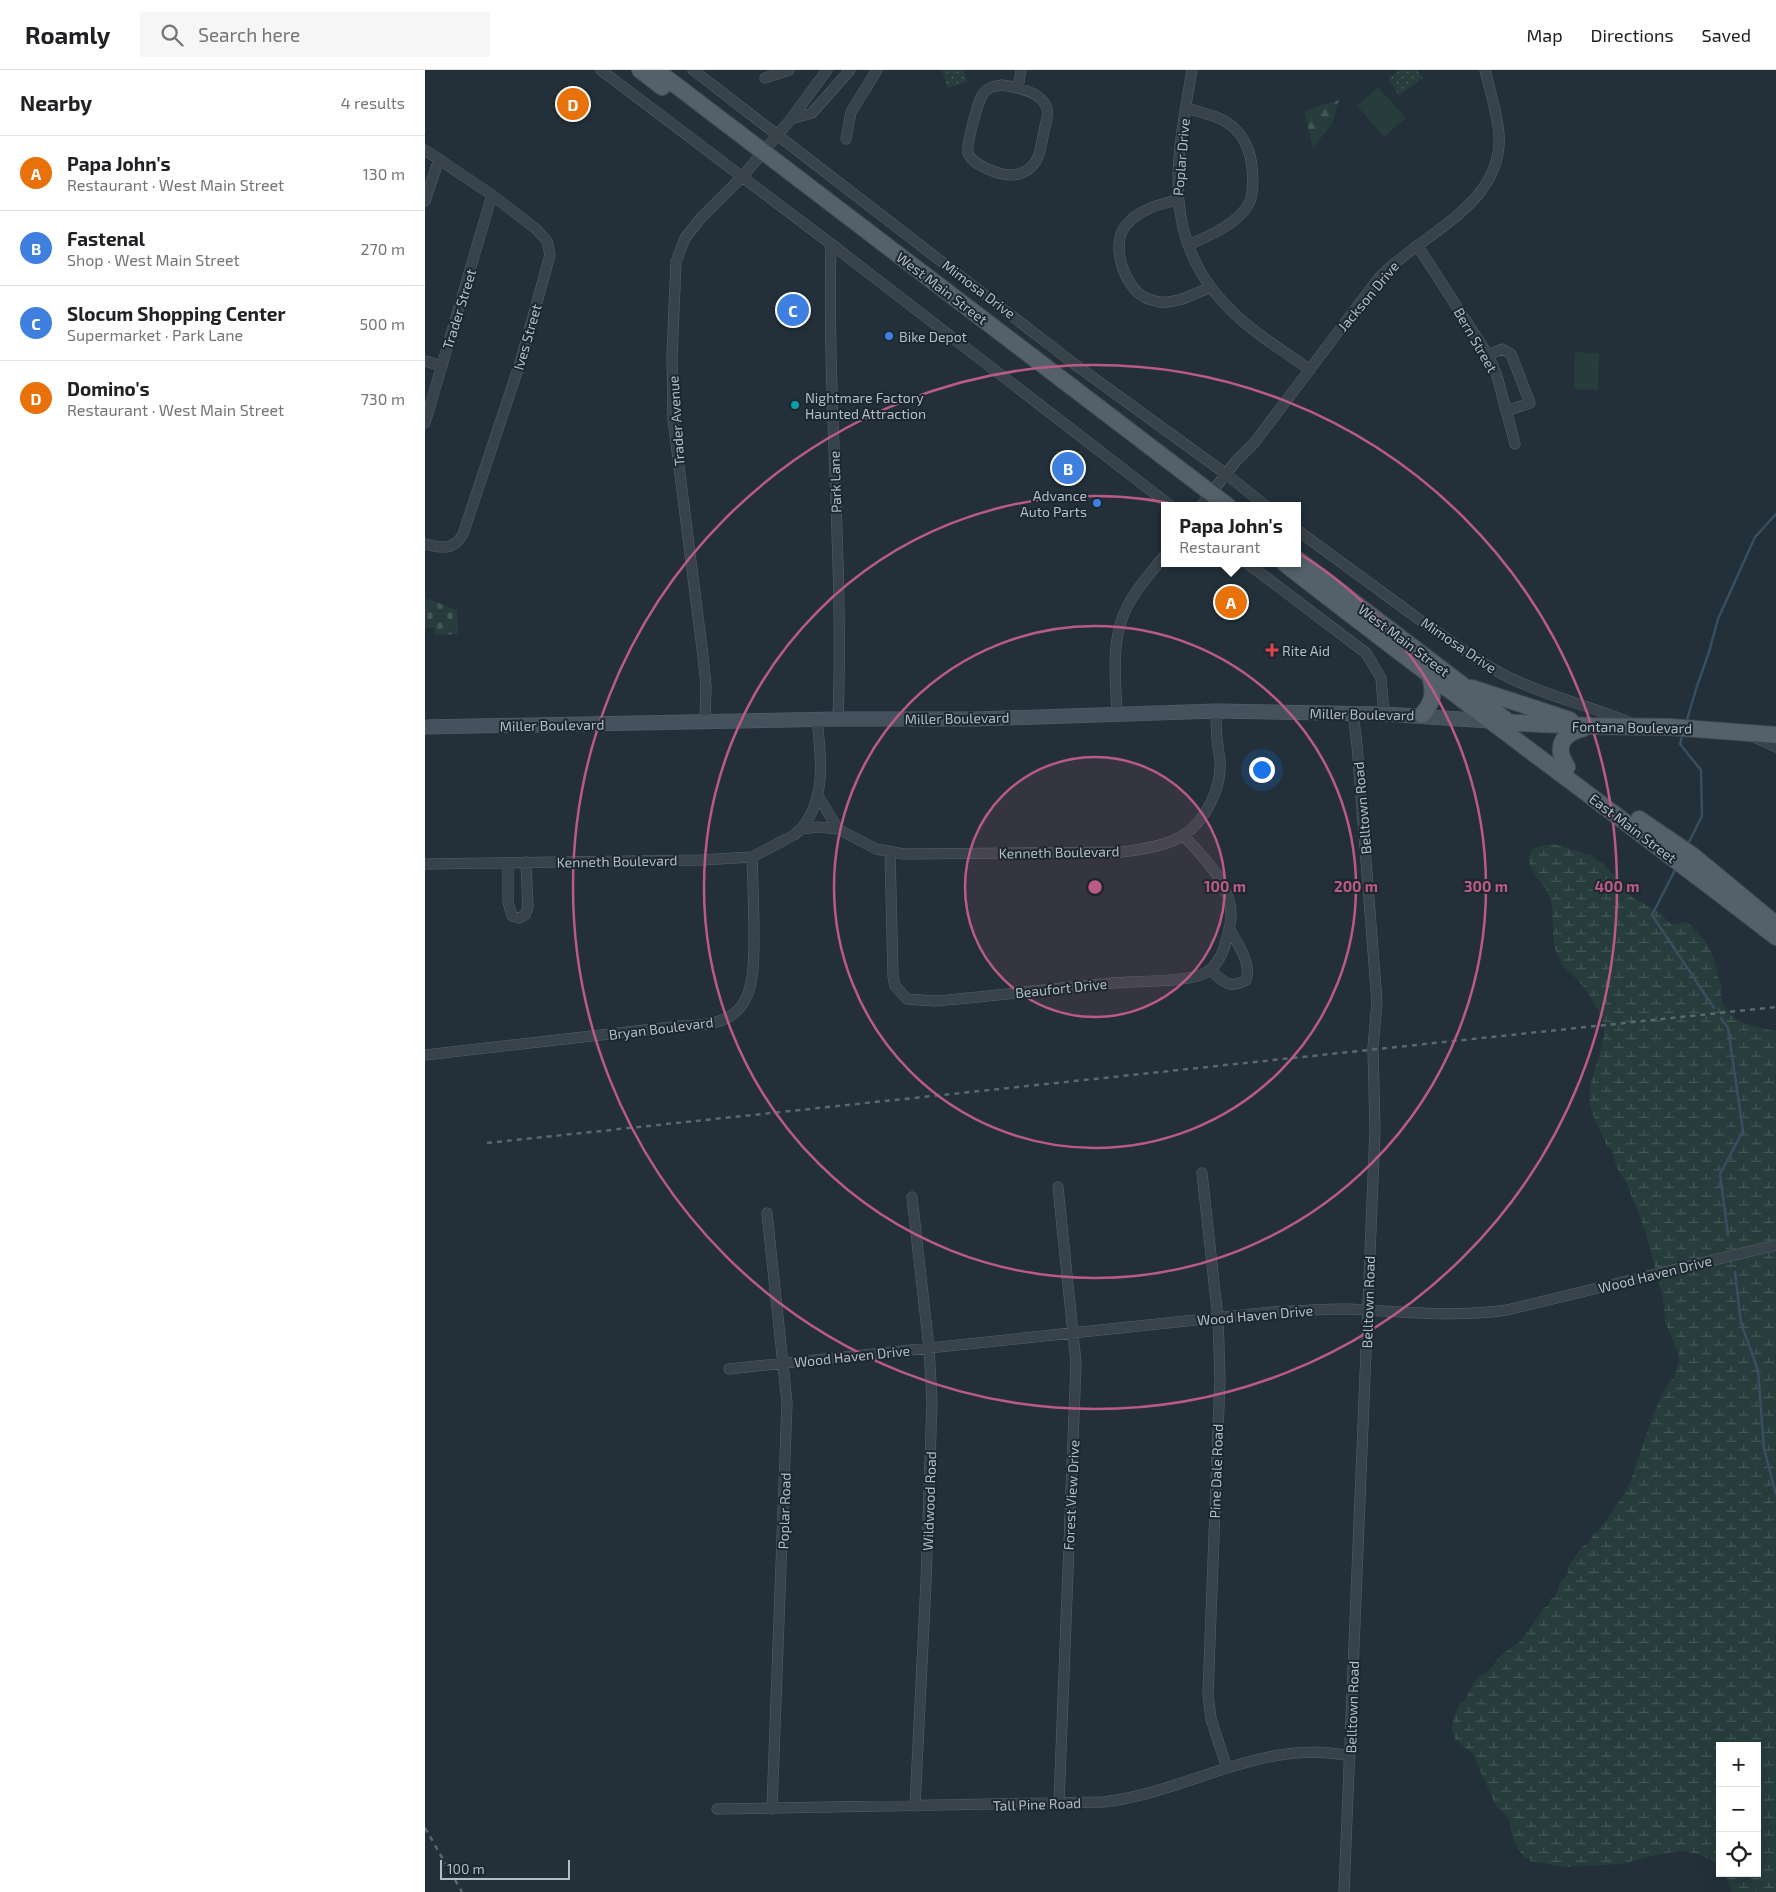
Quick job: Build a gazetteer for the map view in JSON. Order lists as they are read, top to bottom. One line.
{"streets":{"main road":["West Main Street","Fontana Boulevard","East Main Street"],"street":["Poplar Drive","Mimosa Drive","Jackson Drive","Trader Street","Ives Street","Bern Street","Trader Avenue","Park Lane","Miller Boulevard","Belltown Road","Kenneth Boulevard","Beaufort Drive","Bryan Boulevard","Wood Haven Drive","Pine Dale Road","Forest View Drive","Wildwood Road","Poplar Road","Tall Pine Road"]},"crossings":[["Poplar Drive","Jackson Drive"],["West Main Street","Jackson Drive"],["West Main Street","Trader Avenue"],["West Main Street","Miller Boulevard"],["West Main Street","Fontana Boulevard"],["West Main Street","East Main Street"],["Mimosa Drive","Jackson Drive"],["Mimosa Drive","Trader Avenue"],["Mimosa Drive","Fontana Boulevard"],["Jackson Drive","Bern Street"],["Trader Street","Ives Street"],["Trader Avenue","Miller Boulevard"],["Park Lane","Miller Boulevard"],["Miller Boulevard","Fontana Boulevard"],["Miller Boulevard","Belltown Road"],["Miller Boulevard","East Main Street"],["Miller Boulevard","Kenneth Boulevard"],["Fontana Boulevard","East Main Street"],["Belltown Road","Wood Haven Drive"],["Belltown Road","Tall Pine Road"],["Kenneth Boulevard","Beaufort Drive"],["Kenneth Boulevard","Bryan Boulevard"],["Wood Haven Drive","Pine Dale Road"],["Wood Haven Drive","Forest View Drive"],["Wood Haven Drive","Wildwood Road"],["Wood Haven Drive","Poplar Road"],["Pine Dale Road","Tall Pine Road"],["Forest View Drive","Tall Pine Road"],["Wildwood Road","Tall Pine Road"],["Poplar Road","Tall Pine Road"]],"places":{"other":["Bike Depot","Nightmare Factory Haunted Attraction","Advance Auto Parts"],"health":["Rite Aid"]},"scale_bar":"100 m","page":{"header":"Roamly","search":"Search here","nav":["Map","Directions","Saved"],"heading":["Nearby","4 results"],"pins":["D","C","B","A"],"list":[{"mark":"A","name":"Papa John's","note":"Restaurant · West Main Street","value":"130 m"},{"mark":"B","name":"Fastenal","note":"Shop · West Main Street","value":"270 m"},{"mark":"C","name":"Slocum Shopping Center","note":"Supermarket · Park Lane","value":"500 m"},{"mark":"D","name":"Domino's","note":"Restaurant · West Main Street","value":"730 m"}],"popup":["Papa John's","Restaurant"],"map_buttons":["+","−"],"scale":"100 m"},"rings":["100 m","200 m","300 m","400 m"]}
